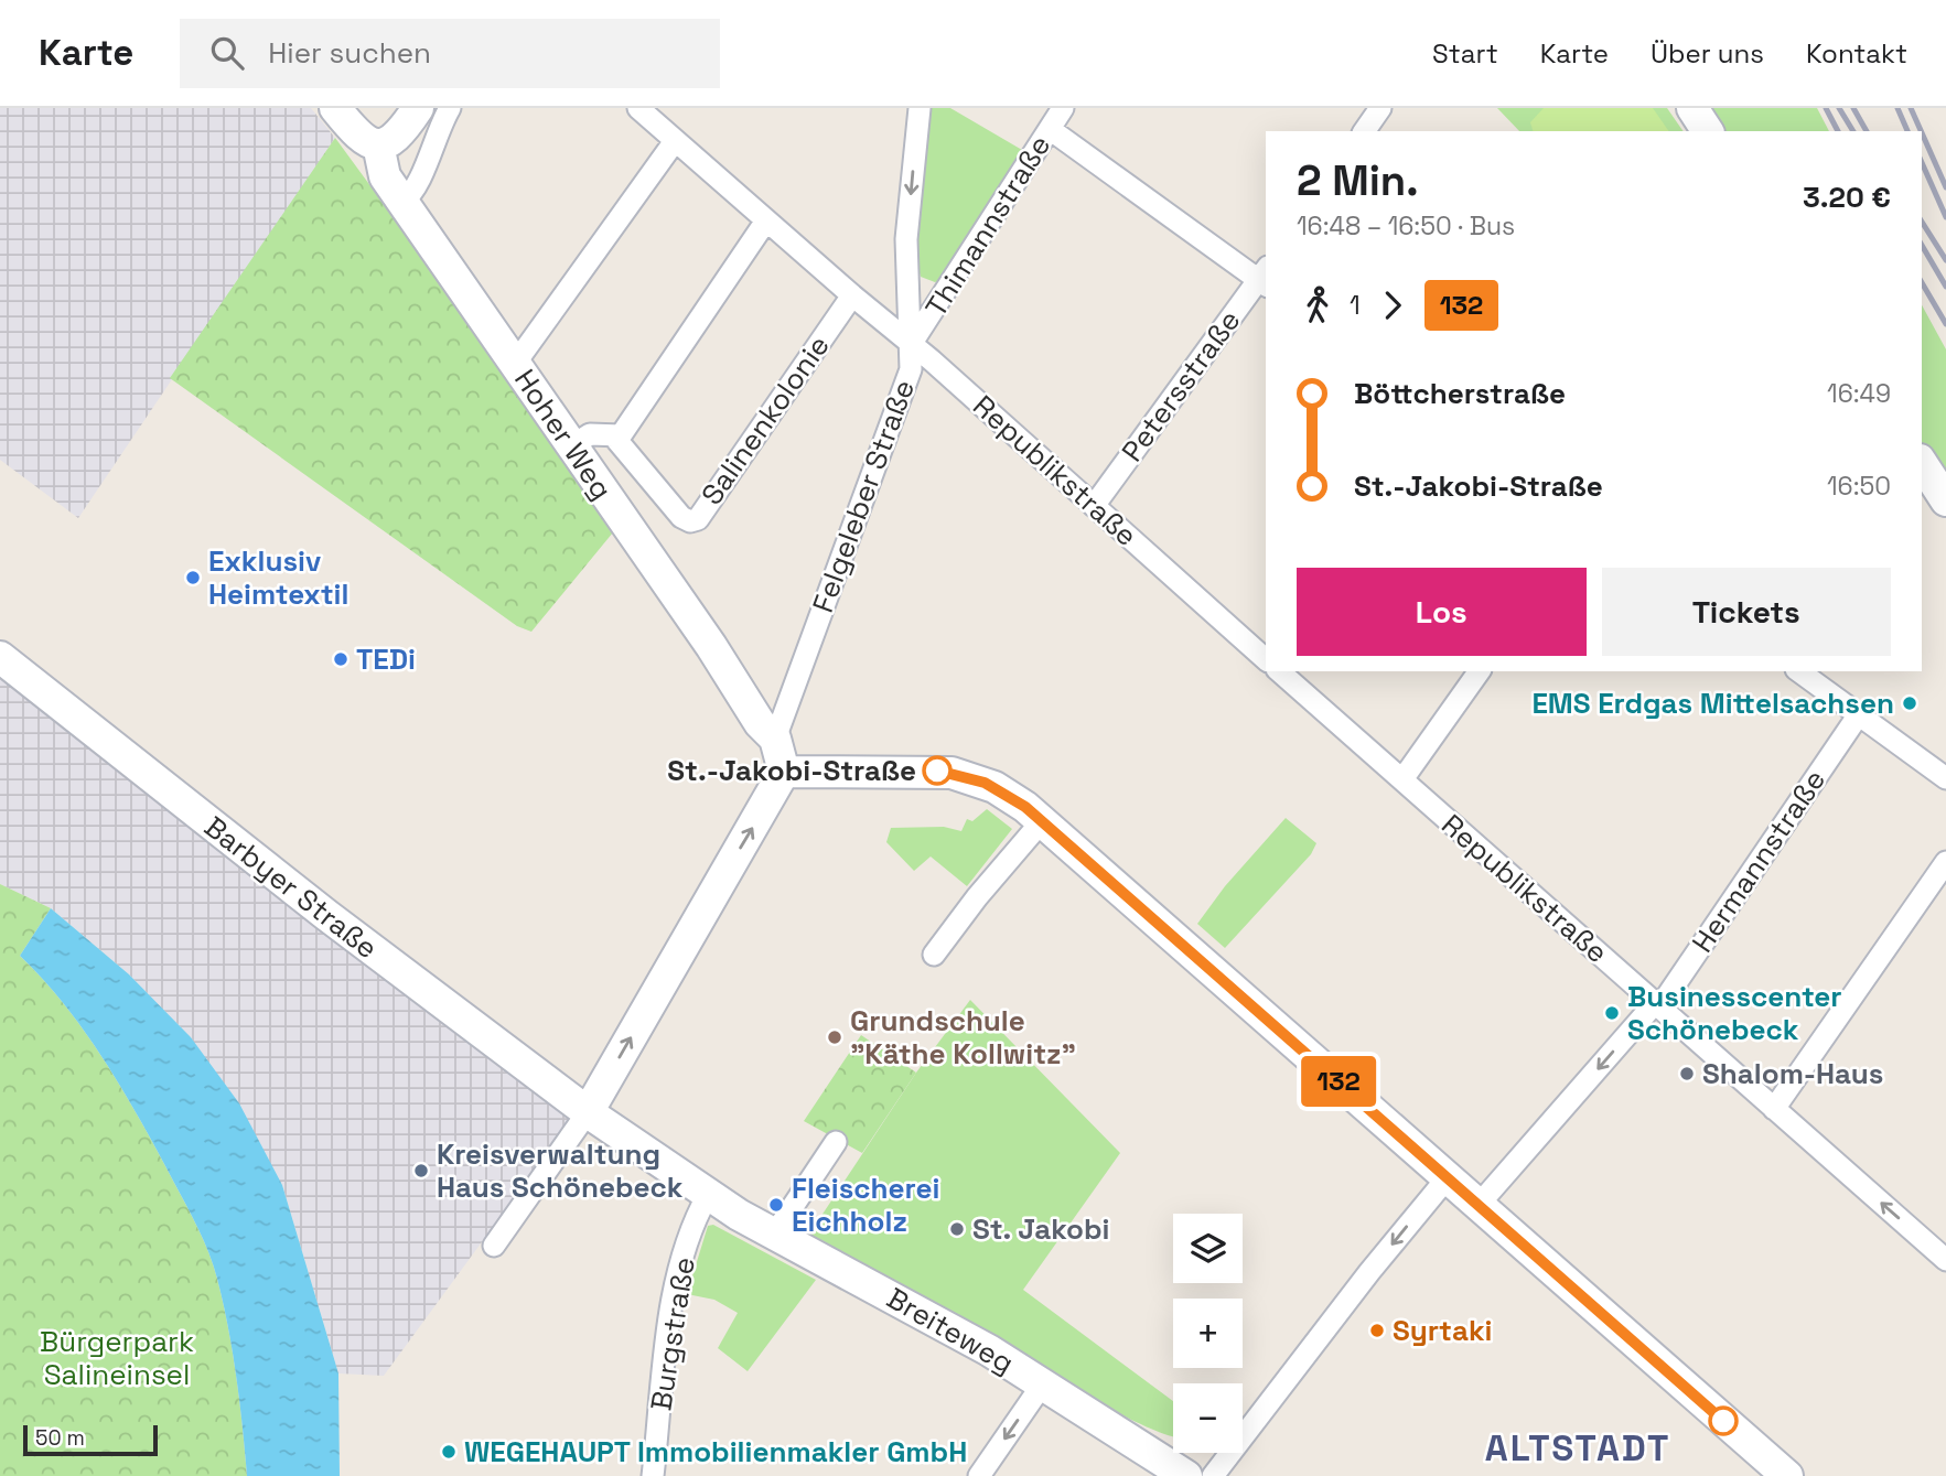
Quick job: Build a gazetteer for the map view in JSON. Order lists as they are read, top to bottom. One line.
{"streets":{"street":["Thimannstraße","Petersstraße","Salinenkolonie","Hoher Weg","Republikstraße","Felgeleber Straße","Hermannstraße","Barbyer Straße","Breiteweg","Burgstraße"]},"crossings":[["Thimannstraße","Republikstraße"],["Thimannstraße","Felgeleber Straße"],["Petersstraße","Republikstraße"],["Hoher Weg","Felgeleber Straße"],["Republikstraße","Felgeleber Straße"],["Republikstraße","Hermannstraße"],["Barbyer Straße","Breiteweg"],["Barbyer Straße","Burgstraße"],["Breiteweg","Burgstraße"]],"one_way":["Felgeleber Straße","Hermannstraße"],"districts":["ALTSTADT"],"parks":["Bürgerpark Salineinsel"],"places":["Exklusiv Heimtextil","TEDi","EMS Erdgas Mittelsachsen","St.-Jakobi-Straße","Businesscenter Schönebeck","Grundschule \"Käthe Kollwitz\"","Shalom-Haus","Kreisverwaltung Haus Schönebeck","Fleischerei Eichholz","St. Jakobi","Syrtaki","WEGEHAUPT Immobilienmakler GmbH"],"lines":["bus line 132"],"scale_bar":"50 m","page":{"header":"Karte","search":"Hier suchen","nav":["Start","Karte","Über uns","Kontakt"],"on_map":"132","heading":["2 Min.","16:48 – 16:50 · Bus","3.20 €"],"legs":["1","132"],"list":[{"name":"Böttcherstraße","value":"16:49"},{"name":"St.-Jakobi-Straße","value":"16:50"}],"buttons":["Los","Tickets"],"map_buttons":["+","−"],"scale":"50 m"}}
